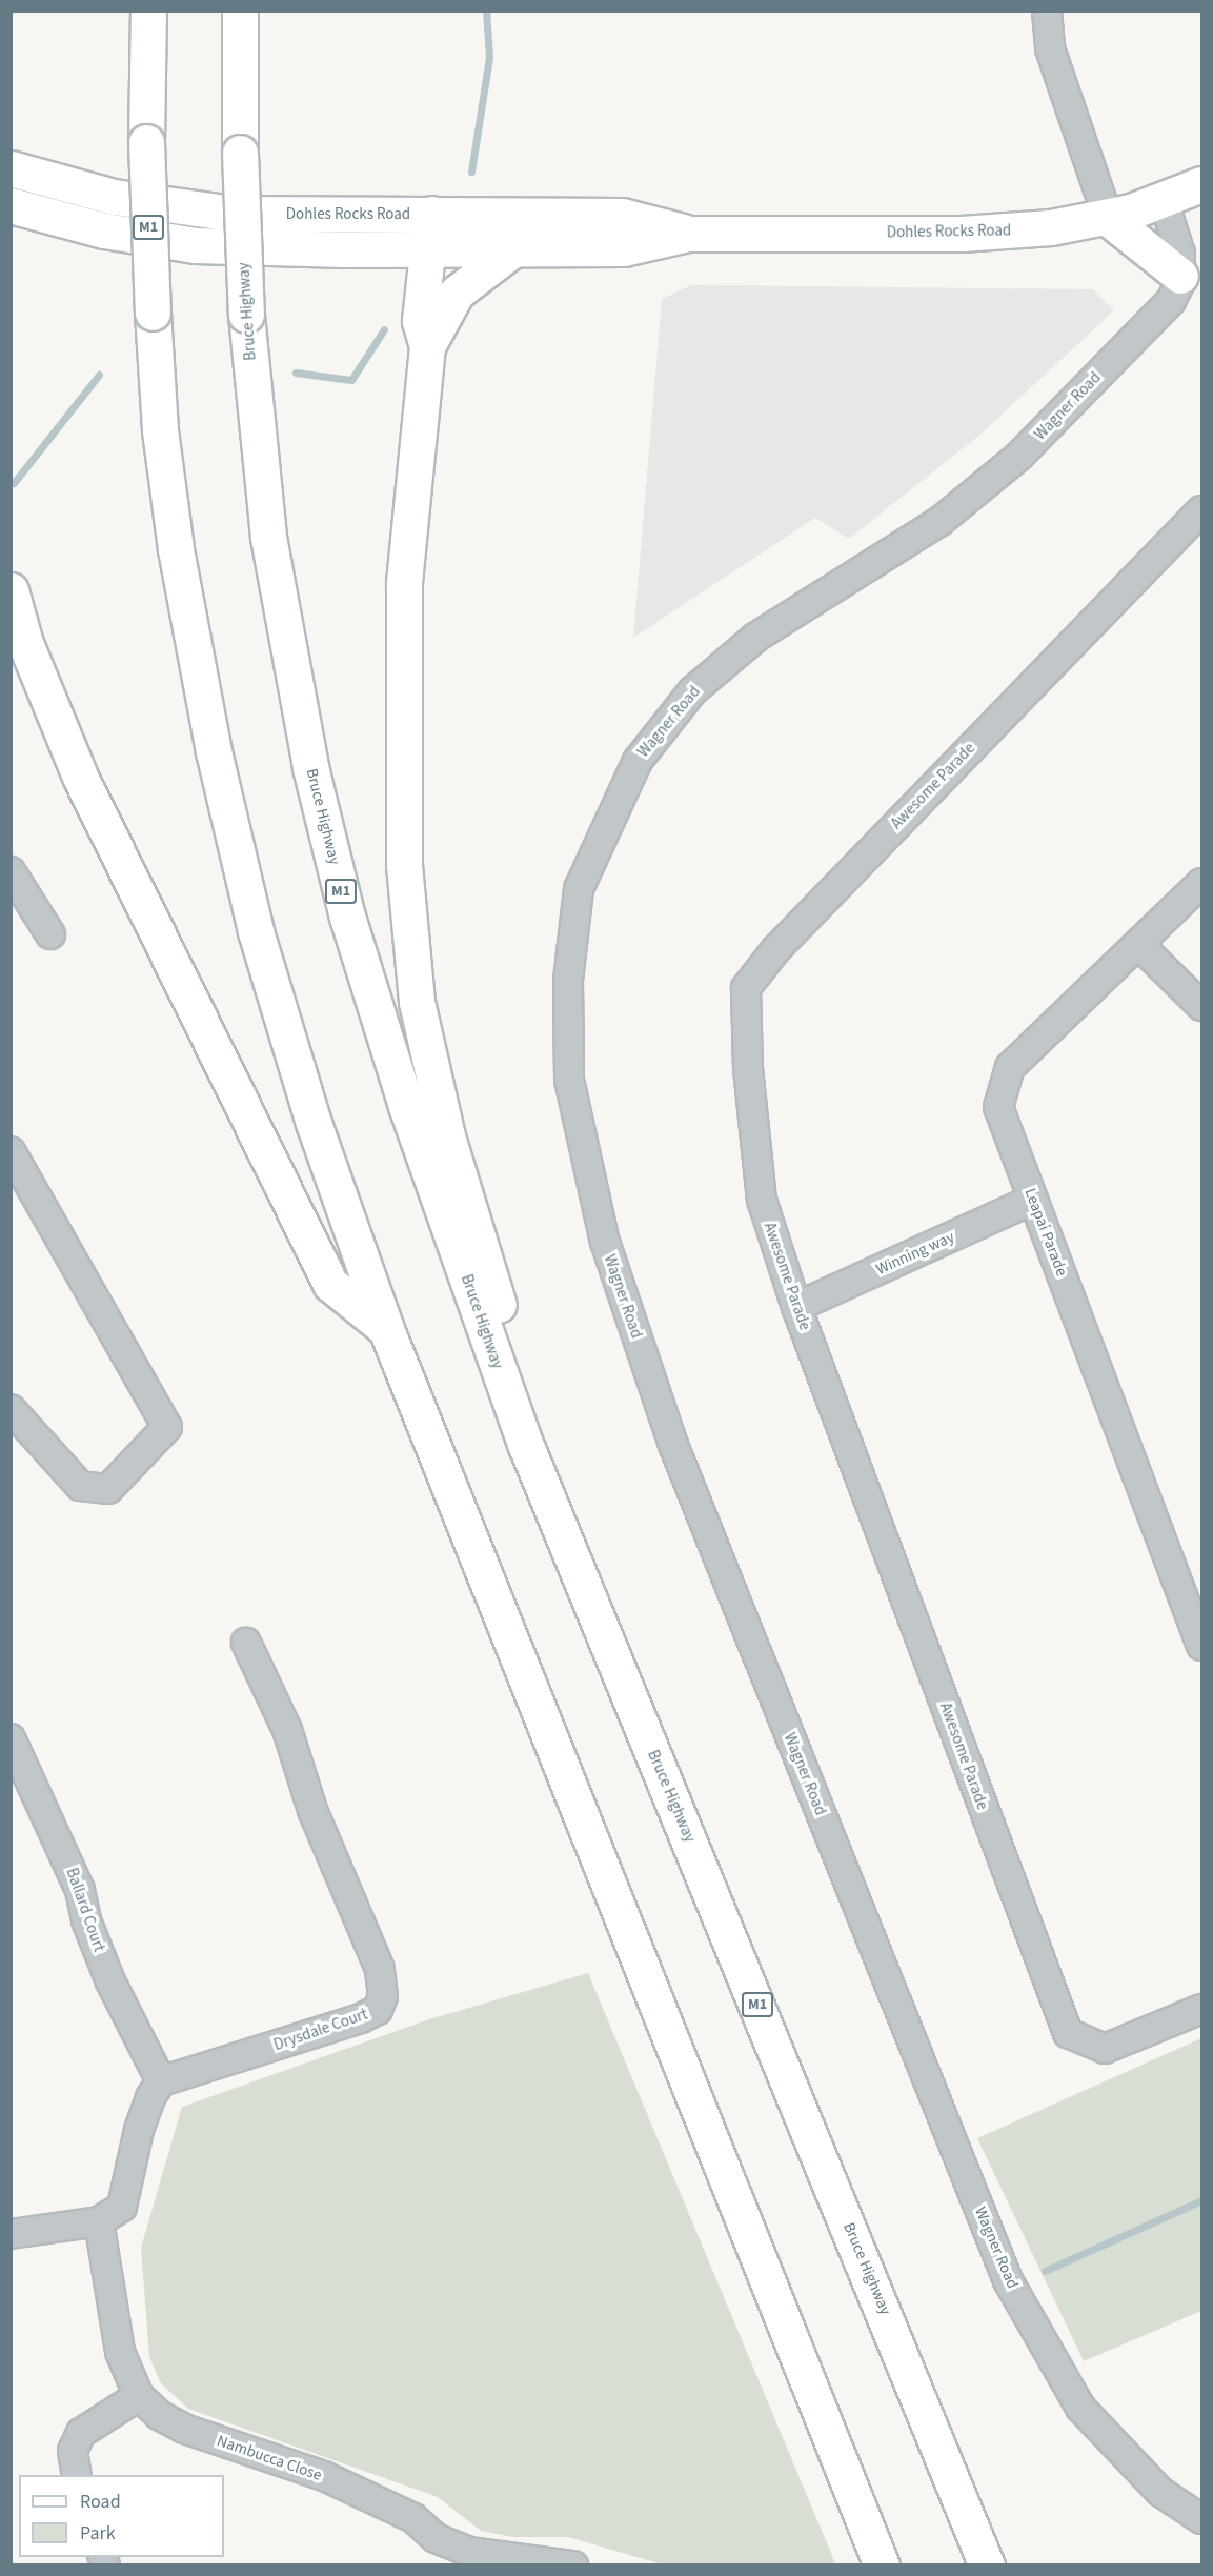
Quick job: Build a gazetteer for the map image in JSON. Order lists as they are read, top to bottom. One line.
{"streets":{"main road":["Dohles Rocks Road","M1","Bruce Highway"],"street":["Wagner Road","Awesome Parade","Leapai Parade","Winning way","Ballard Court","Drysdale Court","Nambucca Close"]},"crossings":[["Dohles Rocks Road","Wagner Road"],["Awesome Parade","Winning way"],["Leapai Parade","Winning way"],["Ballard Court","Drysdale Court"]],"legend":["Road","Park"]}
